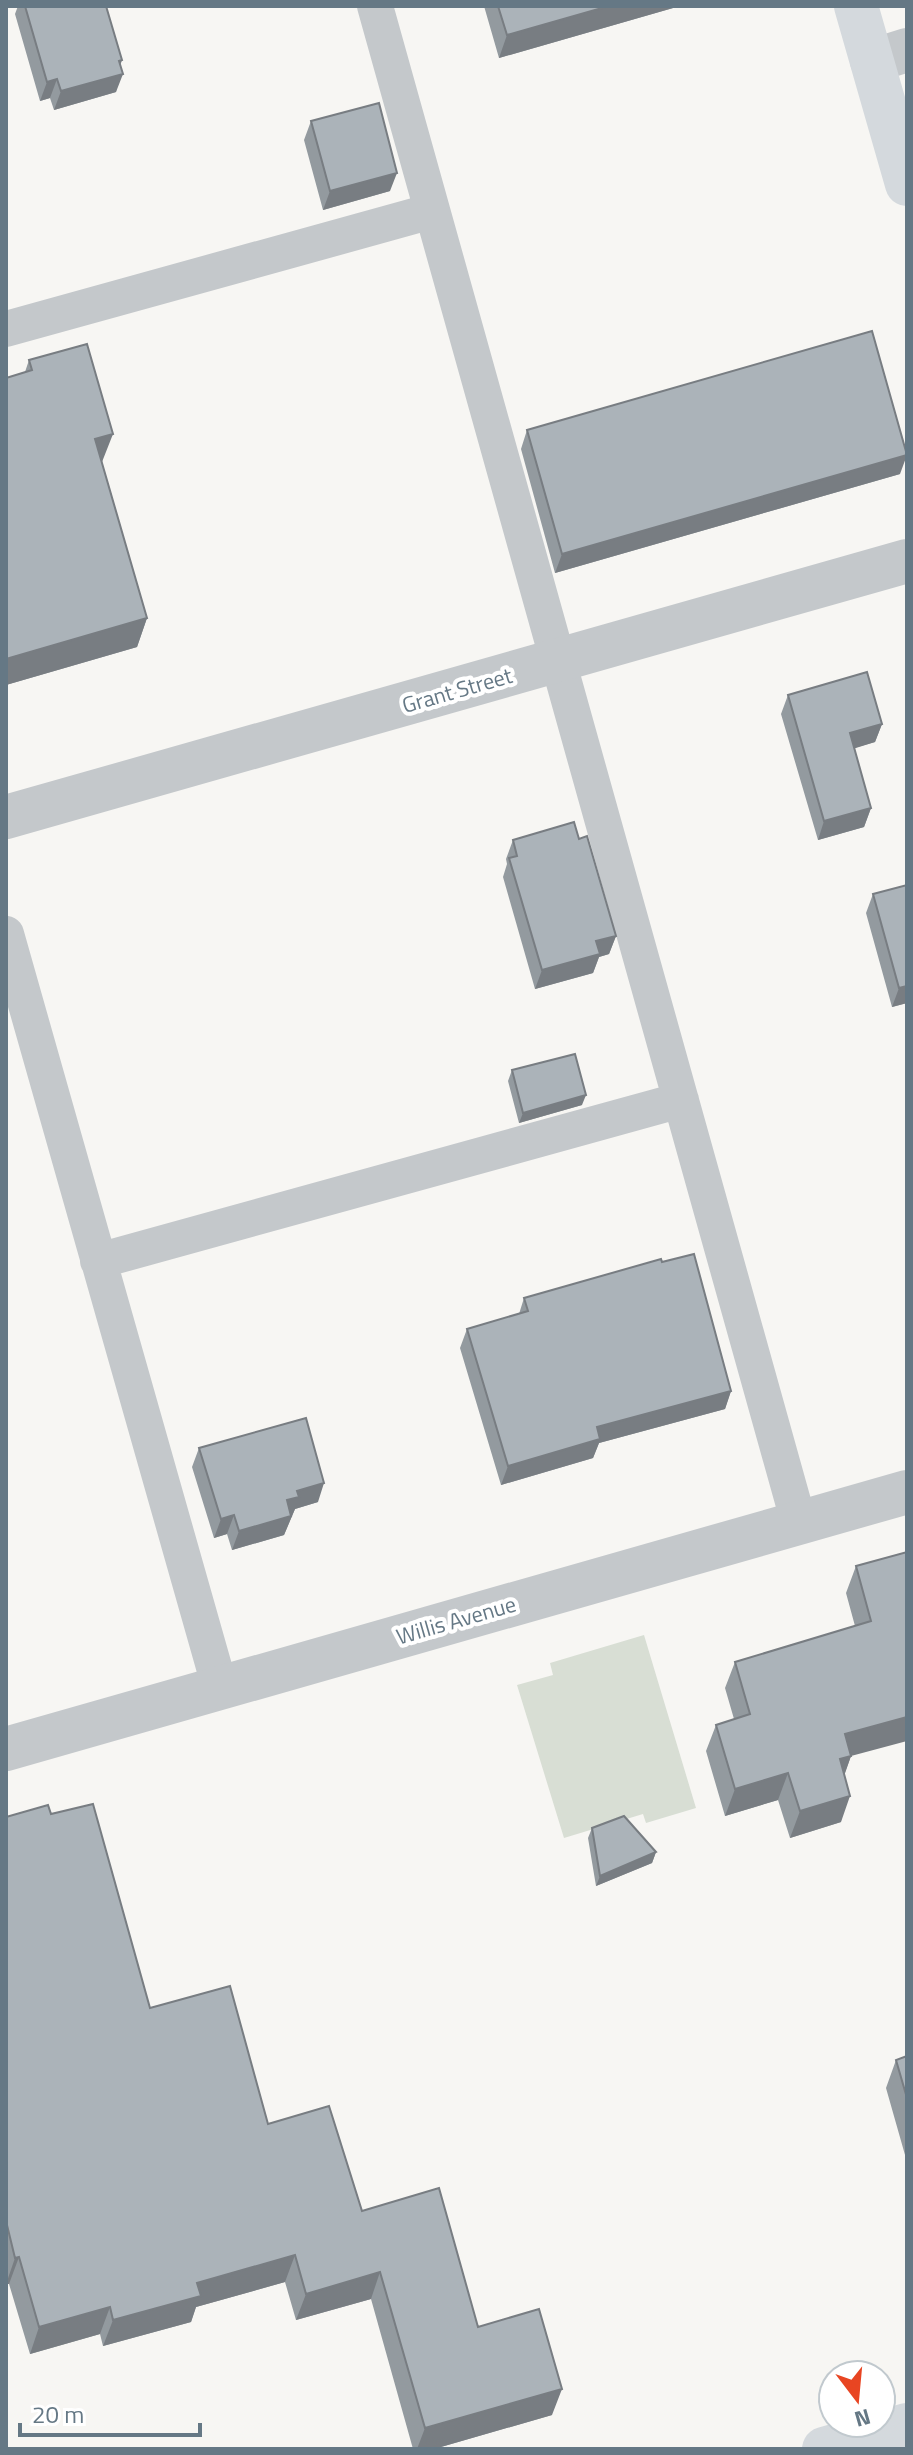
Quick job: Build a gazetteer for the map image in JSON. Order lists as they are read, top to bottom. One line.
{"streets":{"street":["Grant Street","Willis Avenue"]},"scale_bar":"20 m","north":"bottom"}
